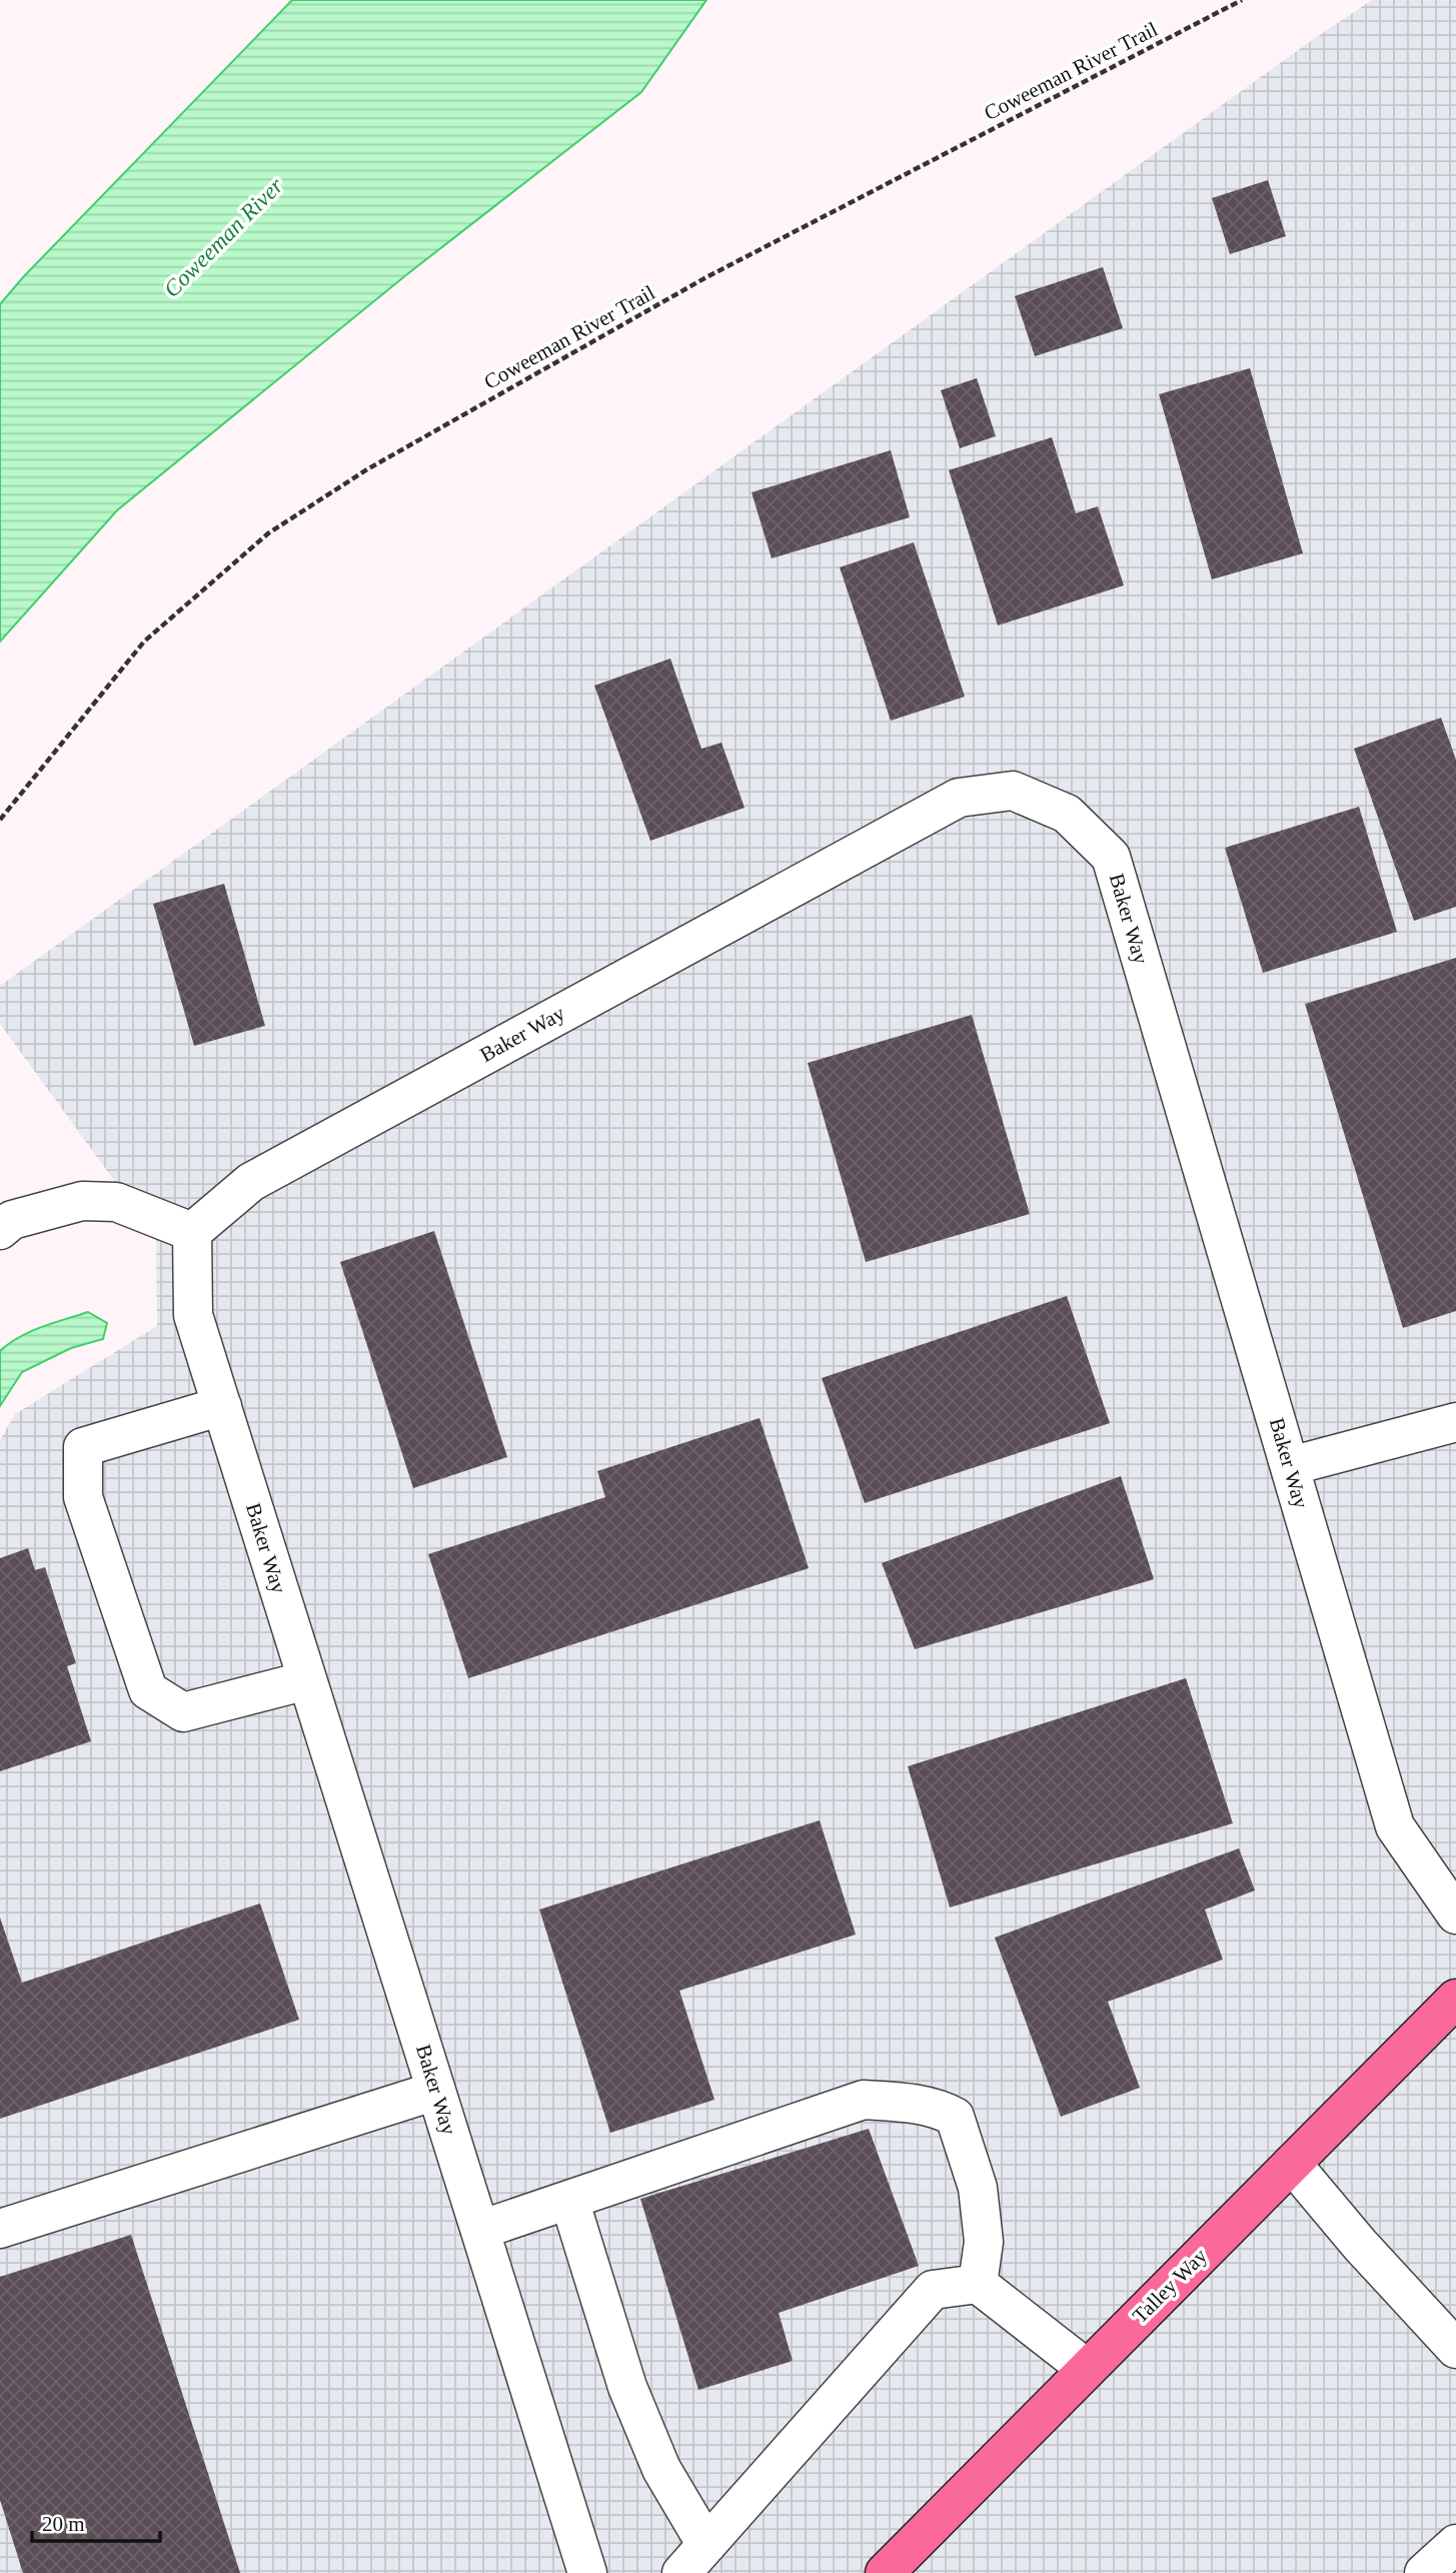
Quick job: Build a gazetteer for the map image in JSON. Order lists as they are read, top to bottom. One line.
{"streets":{"main road":["Talley Way"],"street":["Baker Way"],"path":["Coweeman River Trail"]},"water":["Coweeman River"],"scale_bar":"20 m"}
